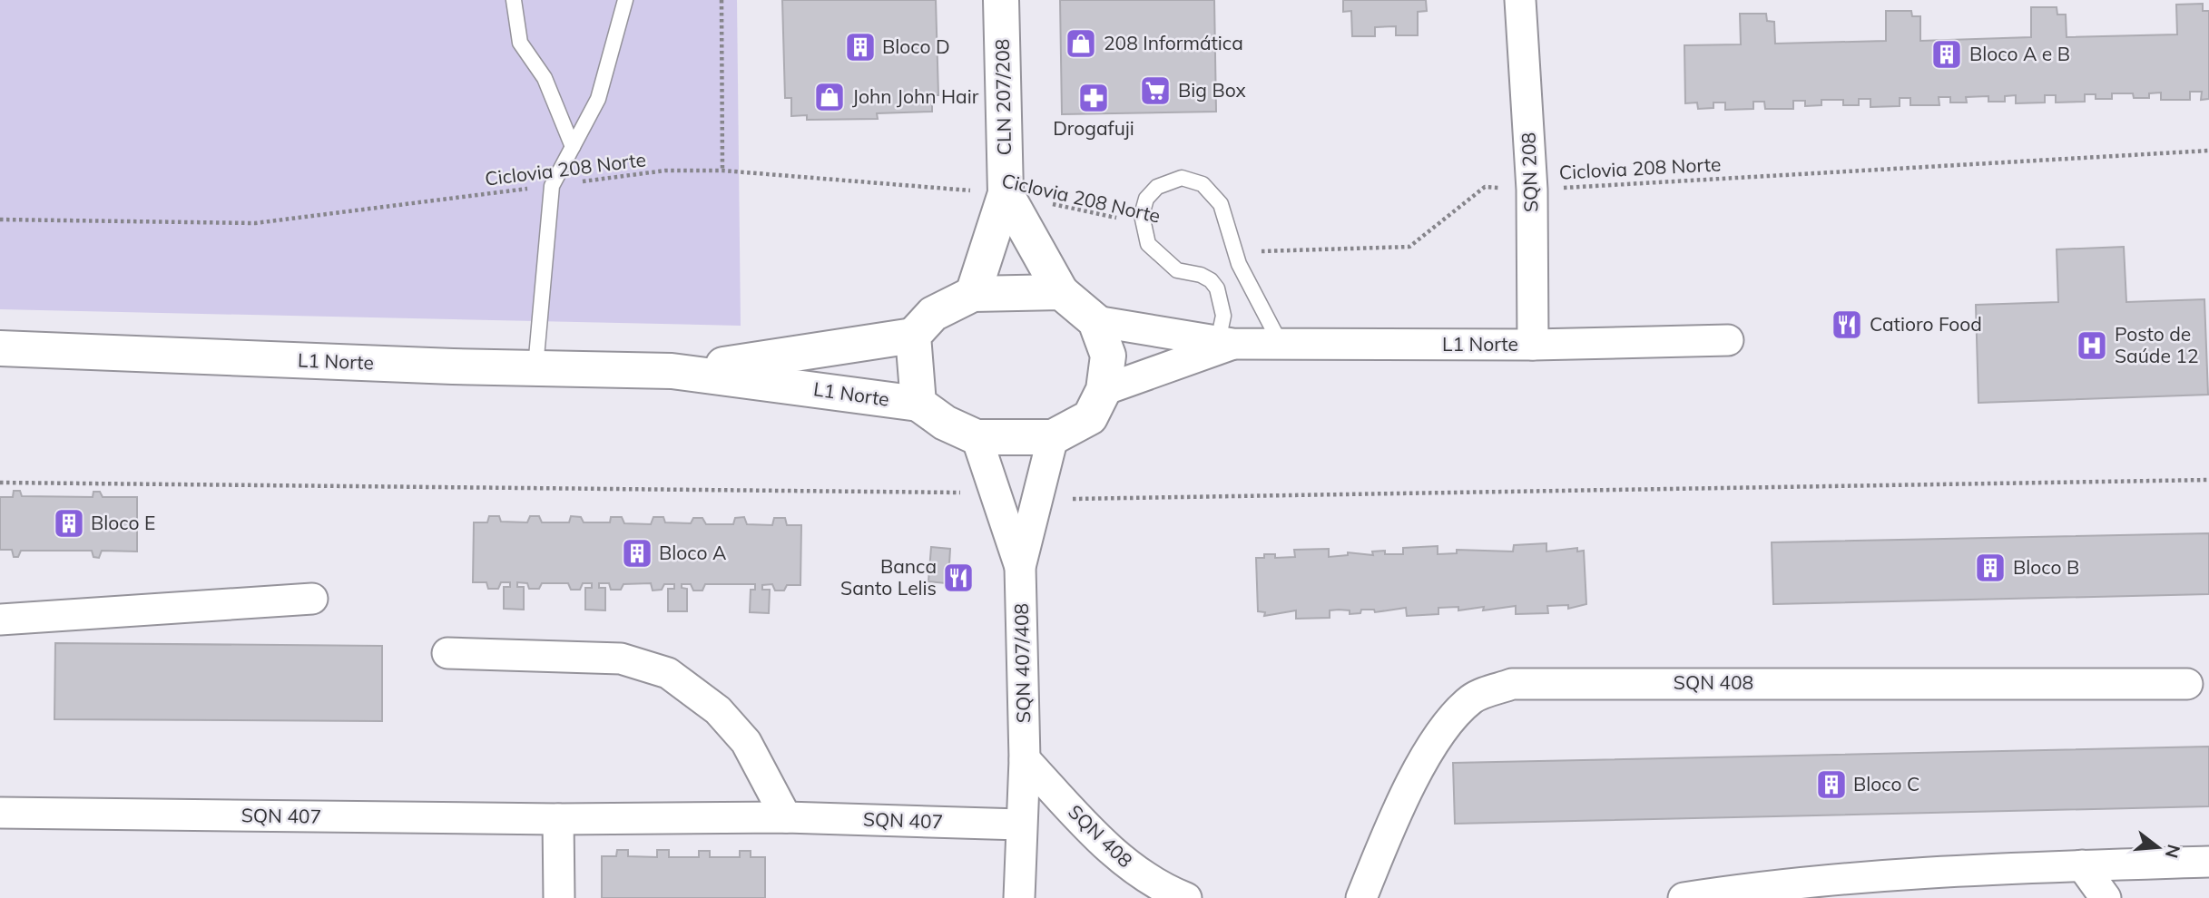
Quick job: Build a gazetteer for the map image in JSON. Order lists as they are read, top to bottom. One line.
{"streets":{"street":["CLN 207/208","SQN 208","L1 Norte","SQN 407/408","SQN 408","SQN 407"],"path":["Ciclovia 208 Norte"]},"crossings":[["CLN 207/208","Ciclovia 208 Norte"],["CLN 207/208","L1 Norte"],["CLN 207/208","SQN 407/408"],["Ciclovia 208 Norte","SQN 208"],["SQN 208","L1 Norte"],["L1 Norte","SQN 407/408"],["SQN 407/408","SQN 408"]],"places":{"shop":["208 Informática","John John Hair"],"building":["Bloco D","Bloco A e B","Bloco E","Bloco A","Bloco B","Bloco C"],"supermarket":["Big Box"],"pharmacy":["Drogafuji"],"restaurant":["Catioro Food","Banca Santo Lelis"],"hospital":["Posto de Saúde 12"]},"north":"right"}
